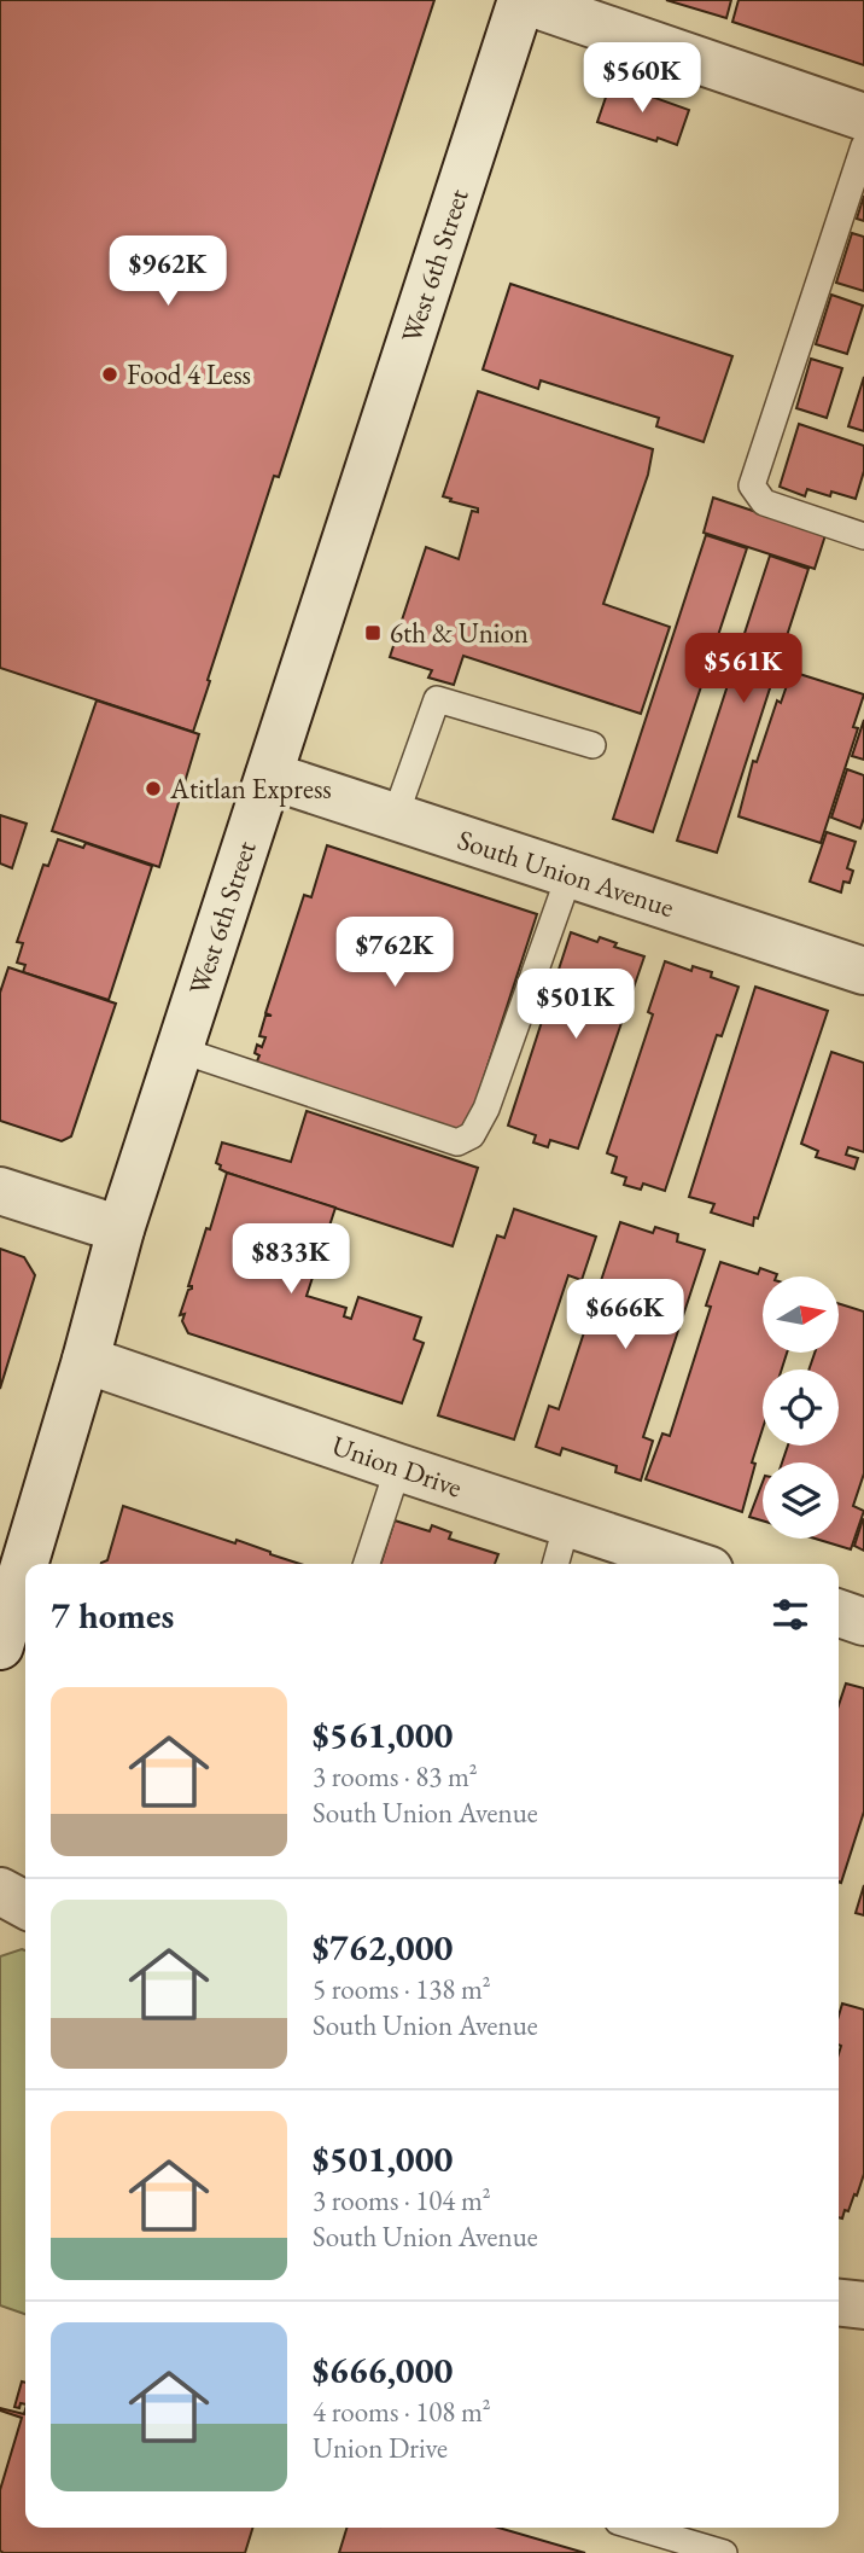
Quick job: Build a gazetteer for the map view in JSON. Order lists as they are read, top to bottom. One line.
{"streets":{"street":["West 6th Street","South Union Avenue","Union Drive"]},"crossings":[["West 6th Street","South Union Avenue"],["West 6th Street","Union Drive"]],"places":{"other":["Food 4 Less","Atitlan Express"],"transit":["6th & Union"]},"north":"right","page":{"price":["$560K","$962K","$561K","$762K","$501K","$833K","$666K"],"heading":"7 homes","list":[{"name":"$561,000","note":"3 rooms · 83 m² · South Union Avenue"},{"name":"$762,000","note":"5 rooms · 138 m² · South Union Avenue"},{"name":"$501,000","note":"3 rooms · 104 m² · South Union Avenue"},{"name":"$666,000","note":"4 rooms · 108 m² · Union Drive"}]}}
